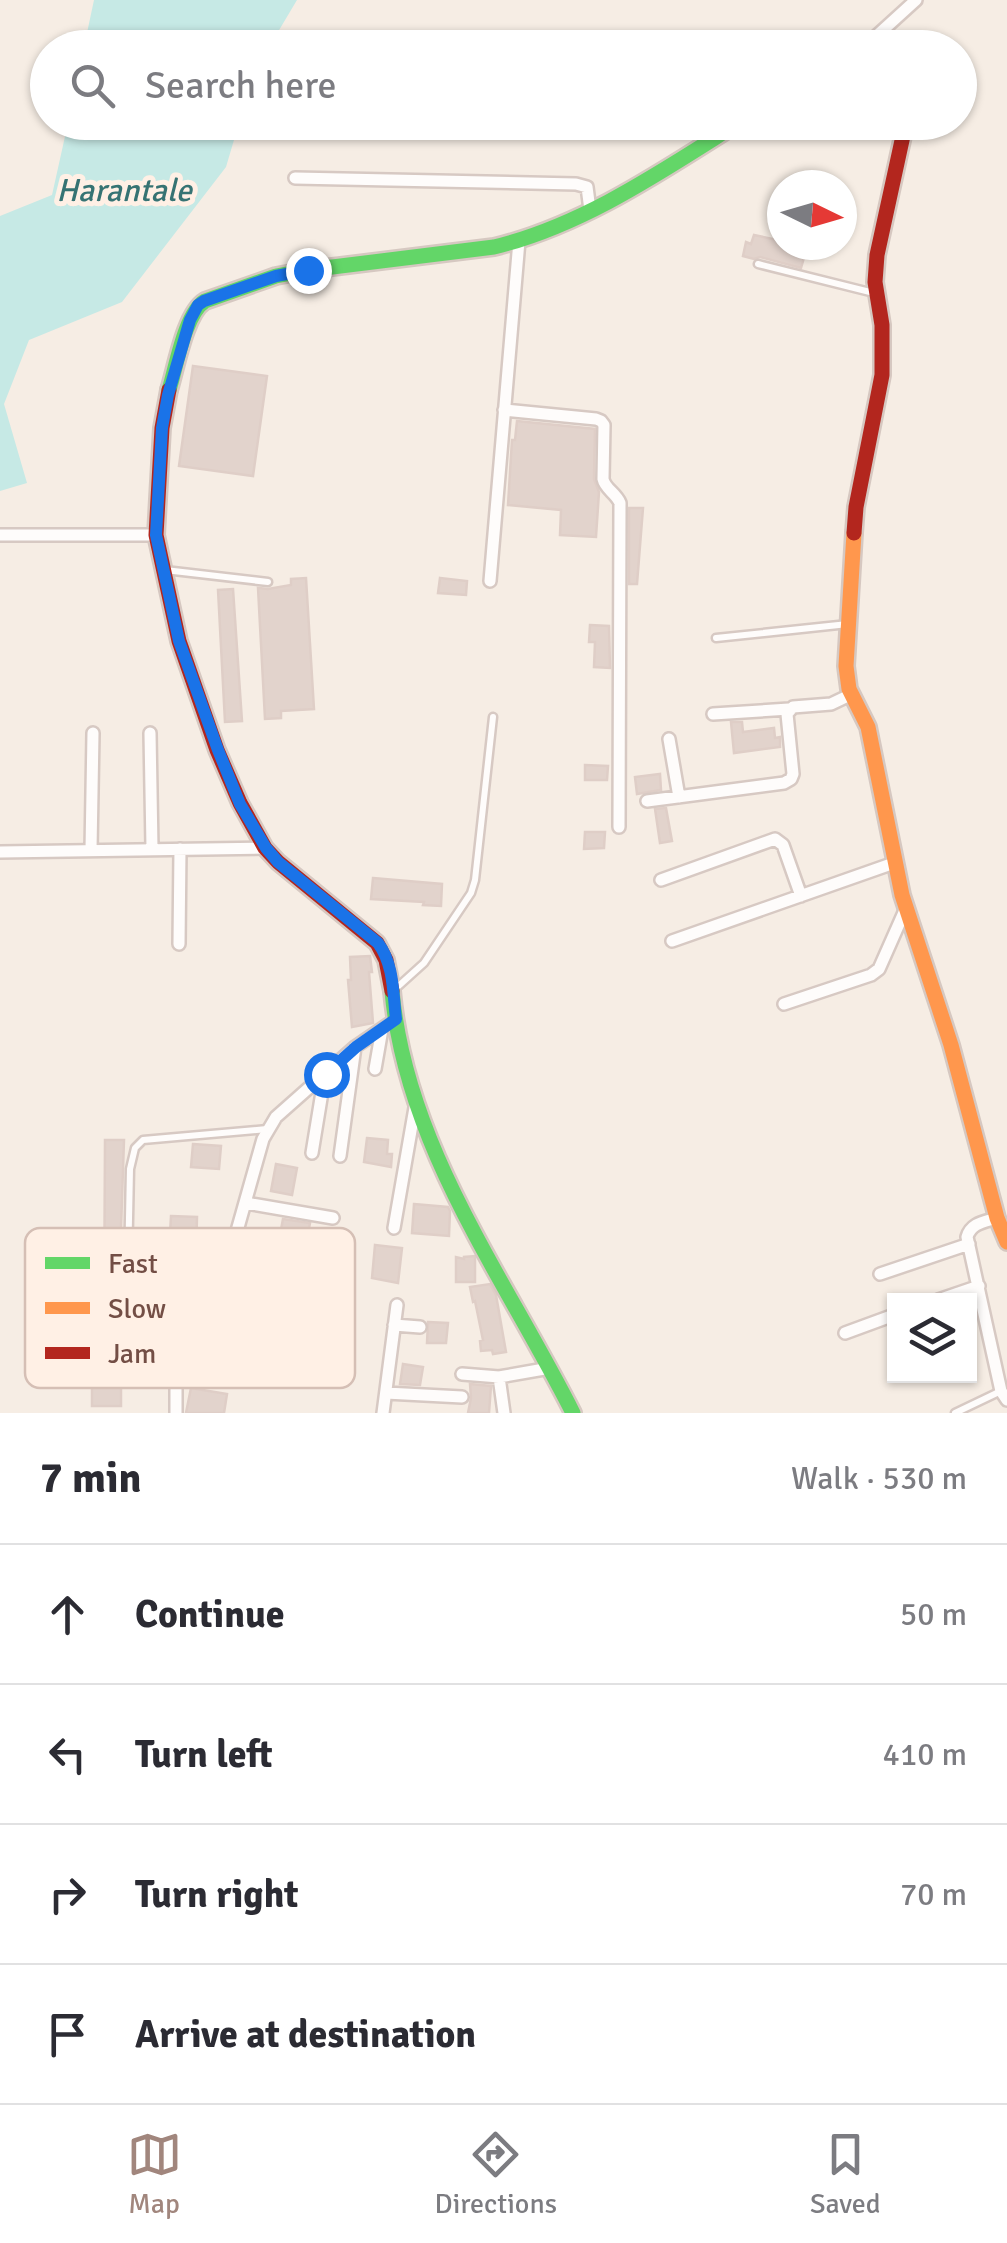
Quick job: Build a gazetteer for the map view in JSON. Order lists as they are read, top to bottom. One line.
{"water":["Harantale"],"legend":["Fast","Slow","Jam"],"north":"right","page":{"search":"Search here","heading":["7 min","Walk · 530 m"],"list":[["Continue","50 m"],["Turn left","410 m"],["Turn right","70 m"],"Arrive at destination"],"nav":["Map","Directions","Saved"]}}
